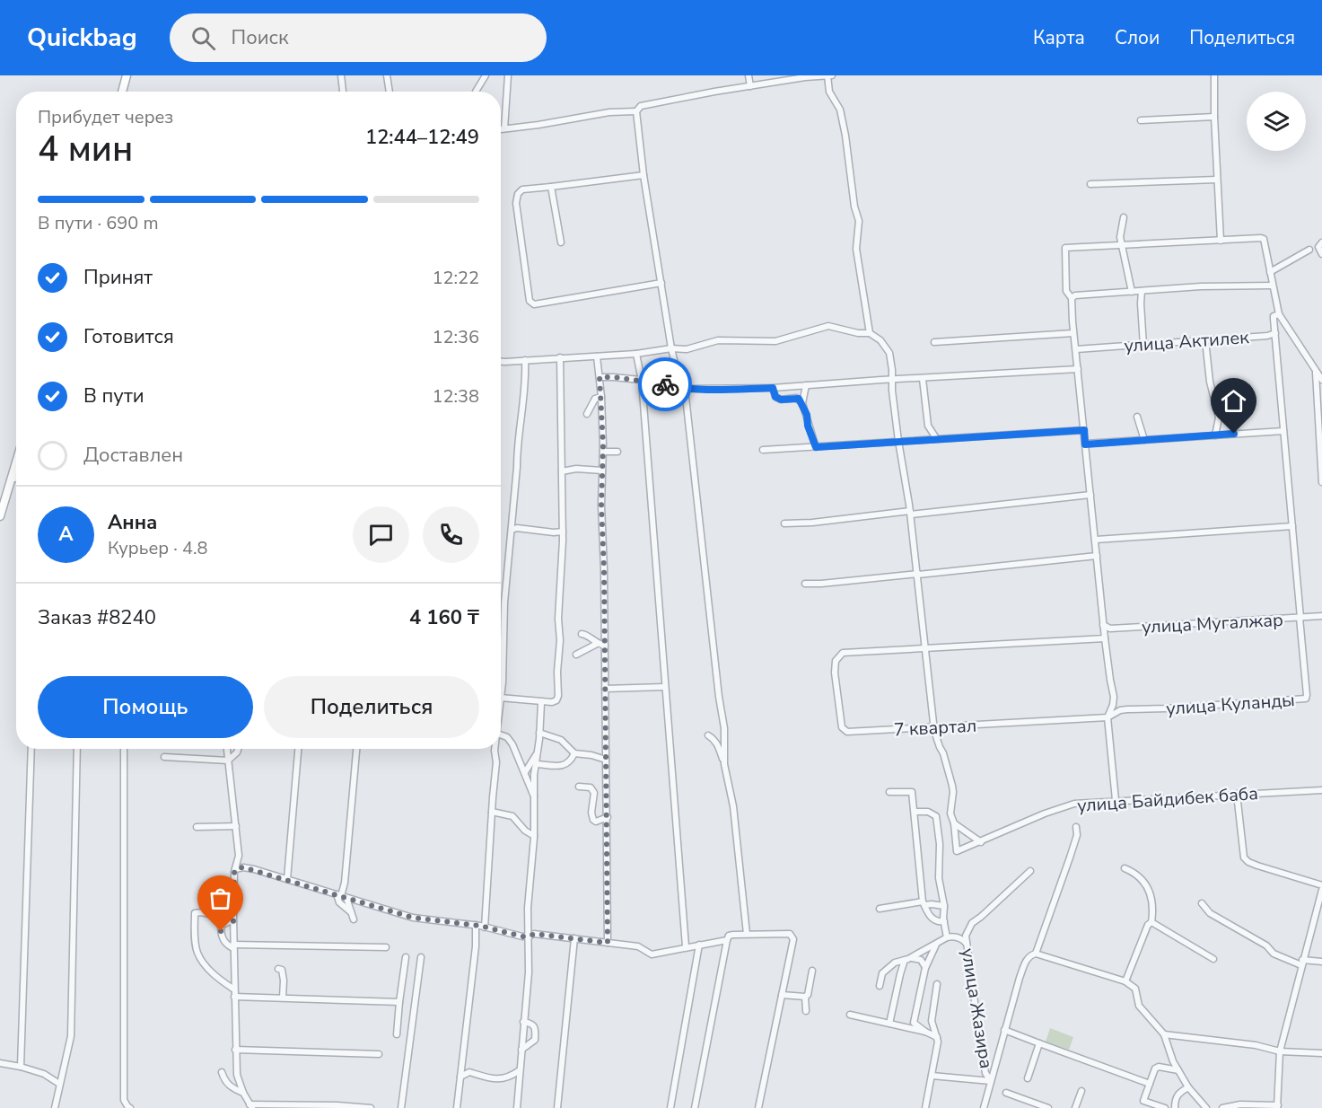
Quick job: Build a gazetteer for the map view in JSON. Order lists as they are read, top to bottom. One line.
{"streets":{"street":["улица Актилек","улица Мугалжар","улица Куланды","7 квартал","улица Байдибек баба","улица Жазира"]},"crossings":[["улица Мугалжар","улица Куланды"],["улица Куланды","7 квартал"]],"page":{"header":"Quickbag","search":"Поиск","nav":["Карта","Слои","Поделиться"],"heading":["4 мин","Прибудет через","12:44–12:49"],"panel":["Анна","Курьер · 4.8","Заказ #8240","4 160 ₸"],"bar":"В пути · 690 m","list":[["Принят","12:22"],["Готовится","12:36"],["В пути","12:38"],"Доставлен"],"round":"А","buttons":["Помощь","Поделиться"]}}
